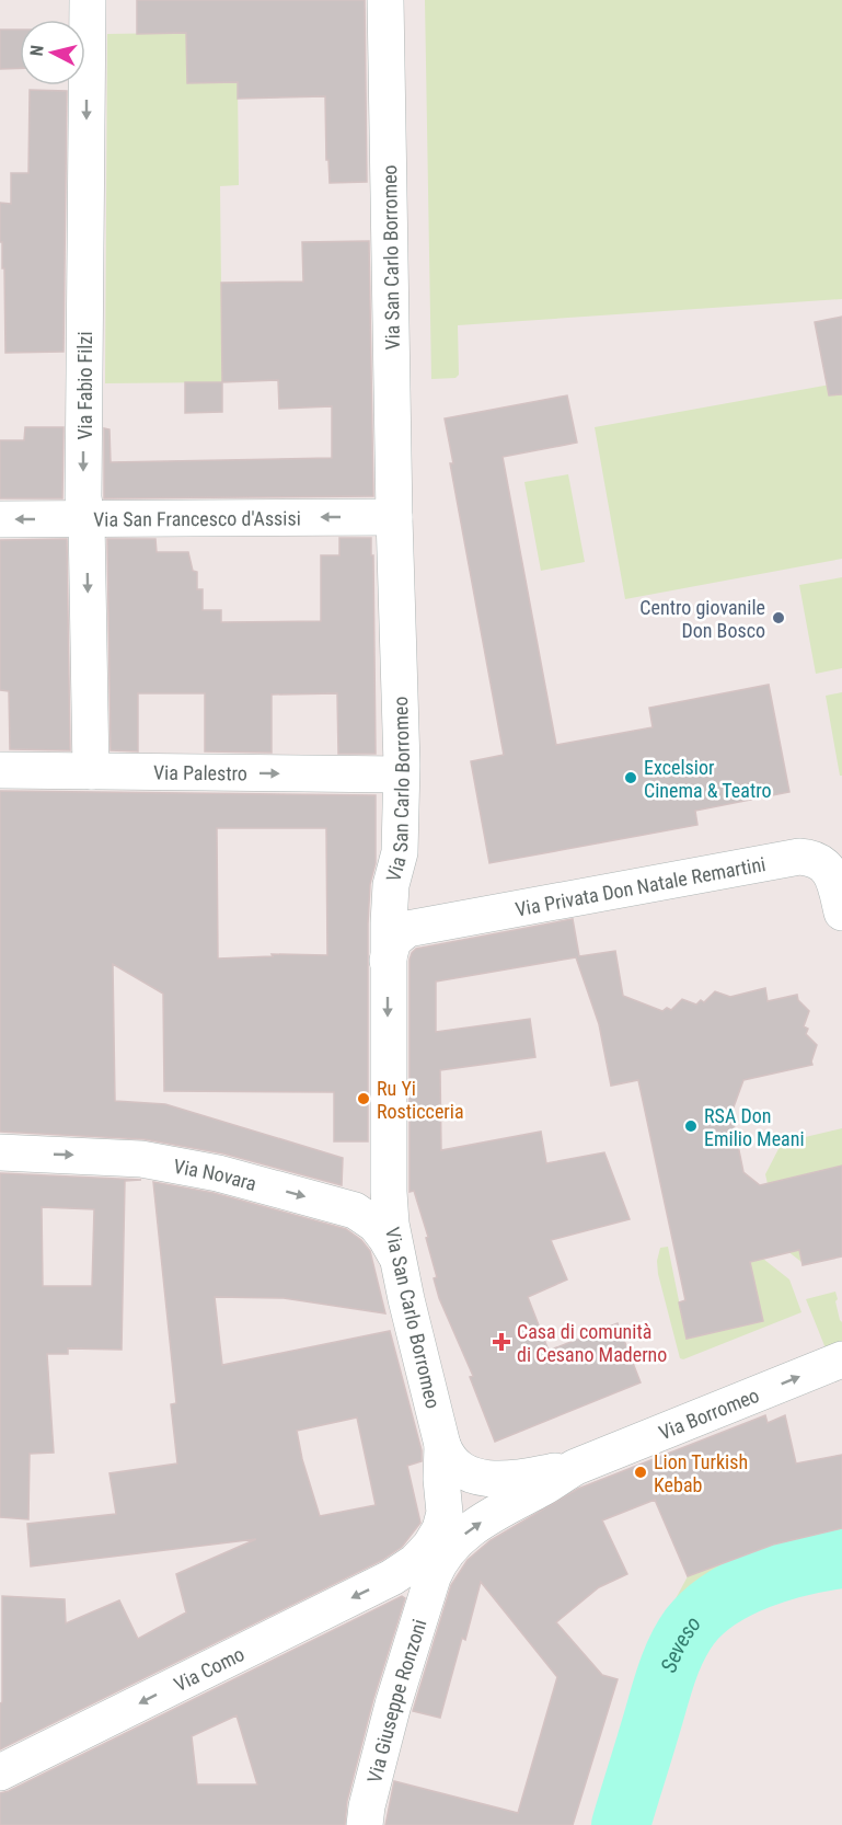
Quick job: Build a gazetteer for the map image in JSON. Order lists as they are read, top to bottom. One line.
{"streets":{"street":["Via San Carlo Borromeo","Via Fabio Filzi","Via San Francesco d'Assisi","Via Palestro","Via Privata Don Natale Remartini","Via Novara","Via Borromeo","Via Como","Via Giuseppe Ronzoni"]},"crossings":[["Via San Carlo Borromeo","Via San Francesco d'Assisi"],["Via San Carlo Borromeo","Via Palestro"],["Via San Carlo Borromeo","Via Privata Don Natale Remartini"],["Via San Carlo Borromeo","Via Novara"],["Via San Carlo Borromeo","Via Borromeo"],["Via San Carlo Borromeo","Via Como"],["Via San Carlo Borromeo","Via Giuseppe Ronzoni"],["Via Fabio Filzi","Via San Francesco d'Assisi"],["Via Fabio Filzi","Via Palestro"],["Via Borromeo","Via Como"],["Via Borromeo","Via Giuseppe Ronzoni"],["Via Como","Via Giuseppe Ronzoni"]],"one_way":["Via Fabio Filzi","Via San Francesco d'Assisi","Via Palestro","Via Novara","Via Borromeo","Via Como"],"water":["Seveso"],"places":{"other":["Centro giovanile Don Bosco","Excelsior Cinema & Teatro","Ru Yi Rosticceria","RSA Don Emilio Meani","Lion Turkish Kebab"],"health":["Casa di comunità di Cesano Maderno"]},"north":"left"}
